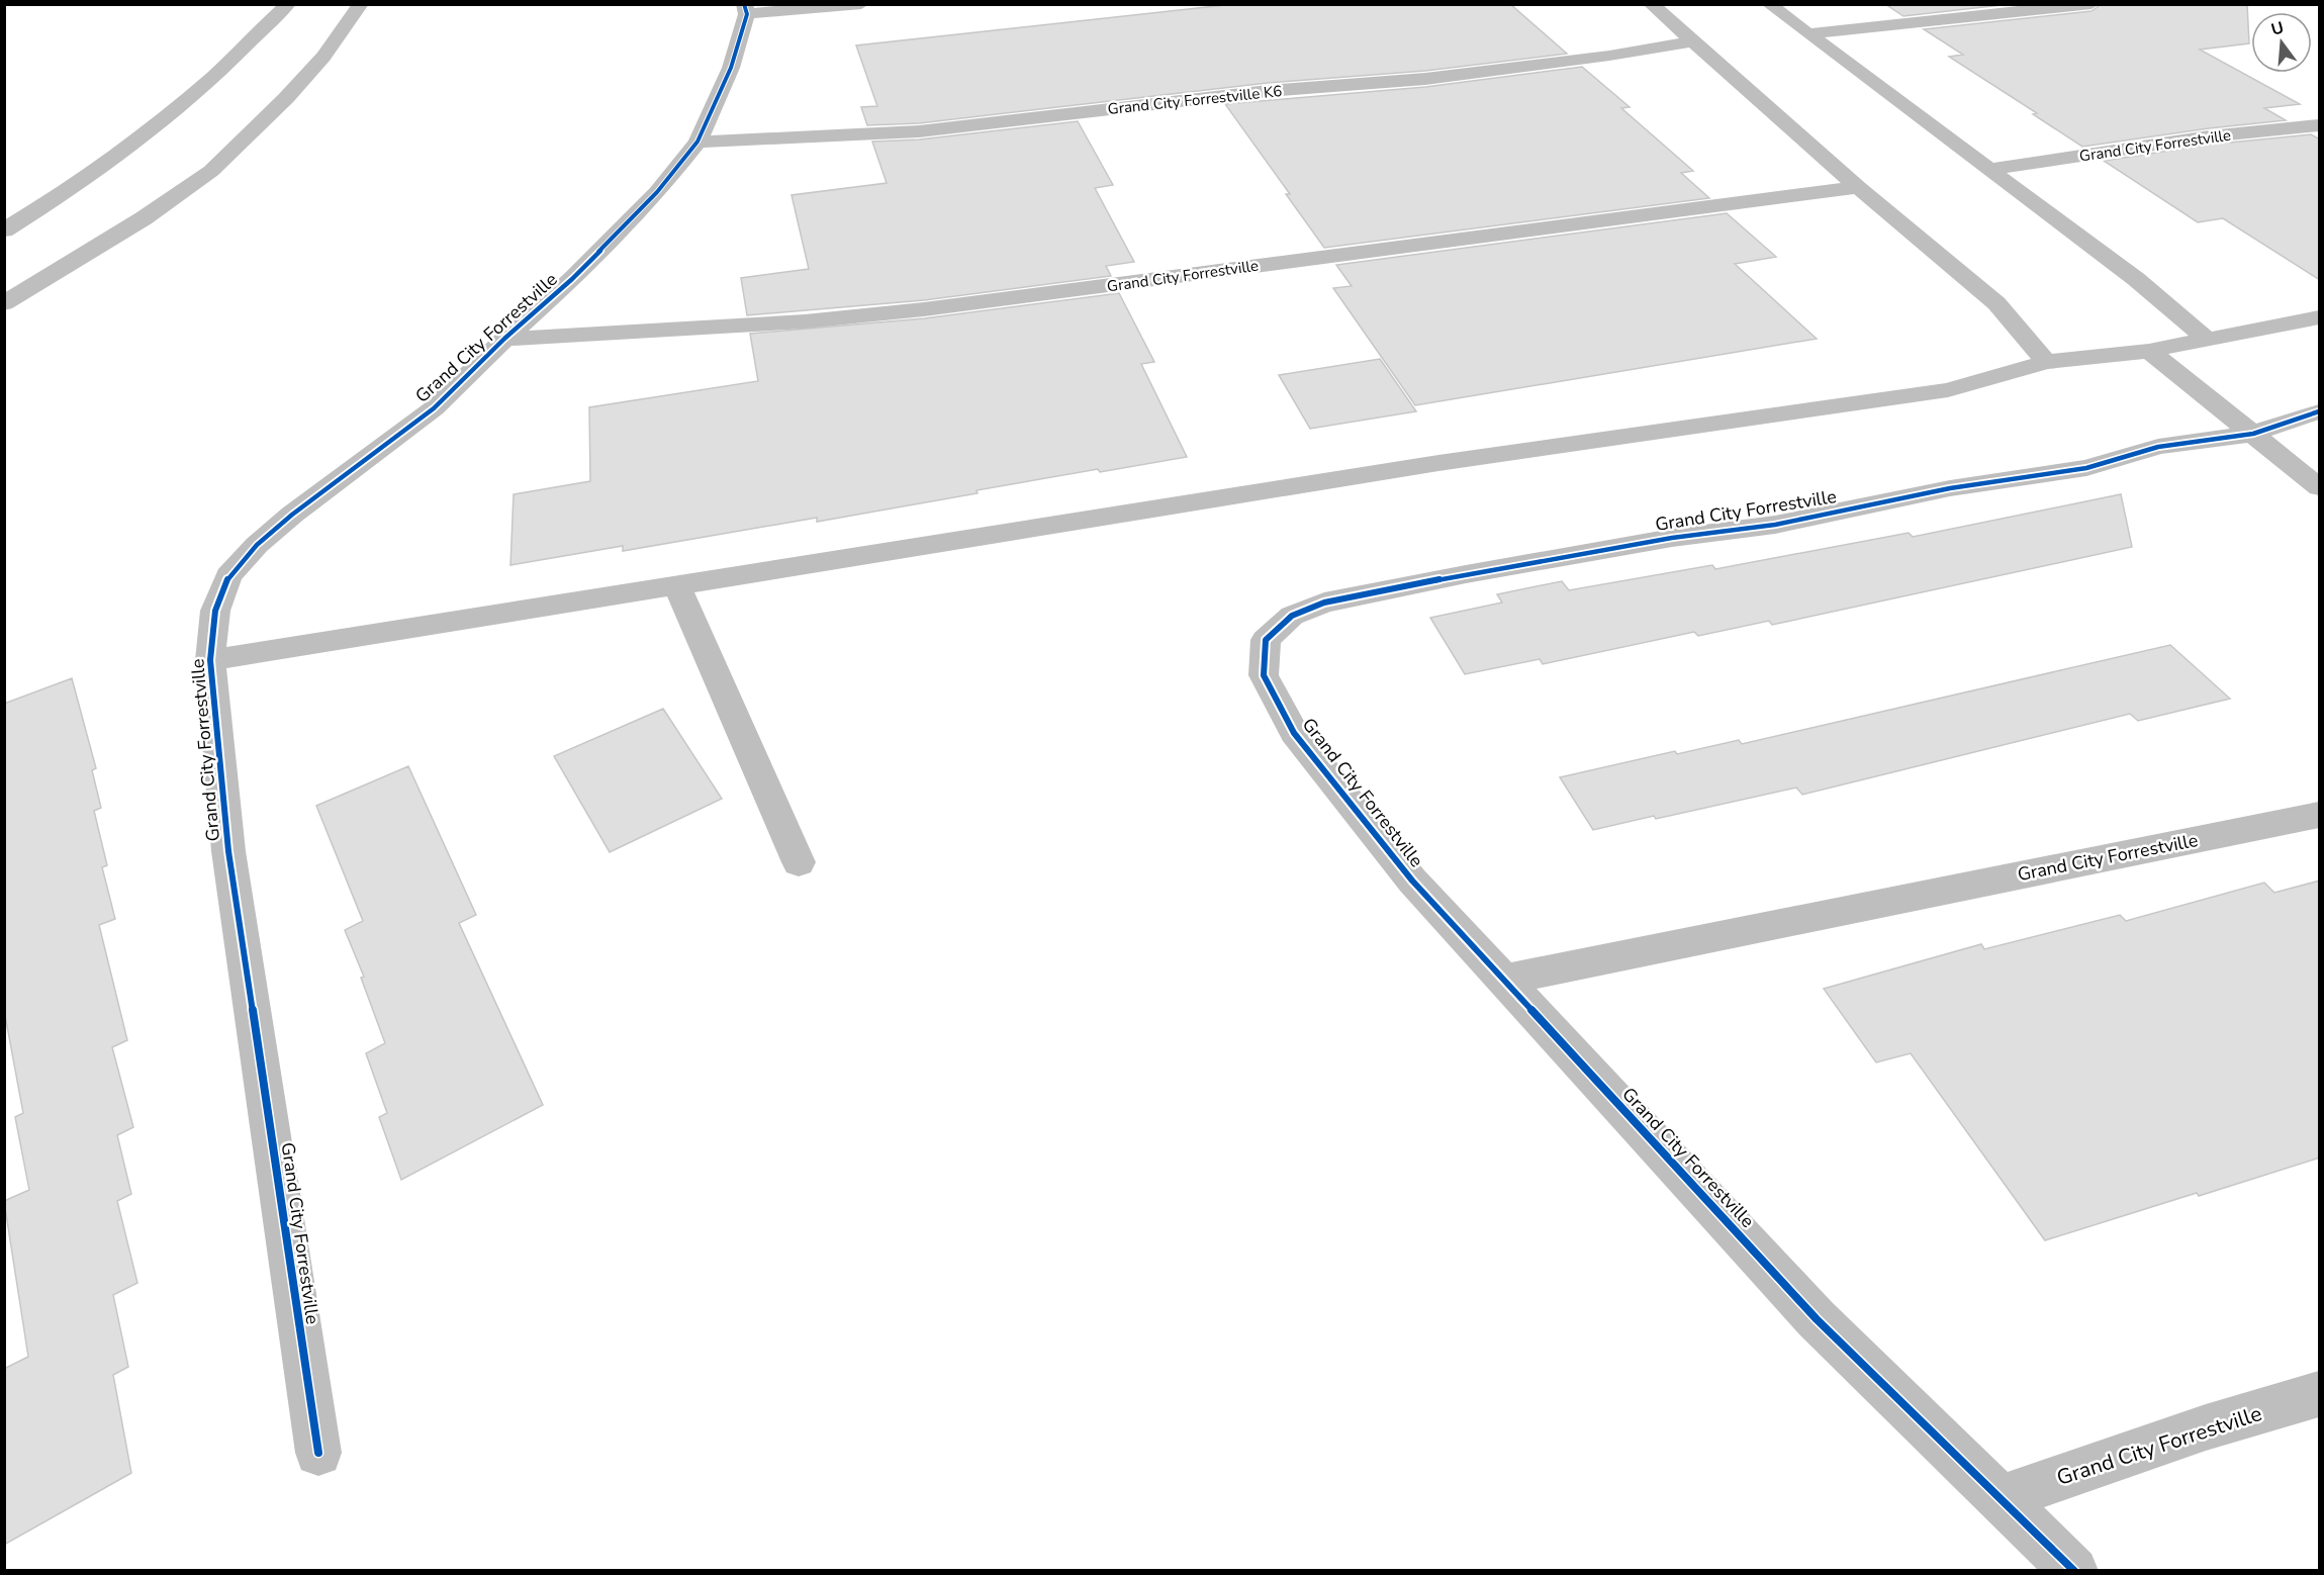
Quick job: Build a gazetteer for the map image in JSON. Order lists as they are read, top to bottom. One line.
{"streets":{"street":["Grand City Forrestville K6","Grand City Forrestville"]},"crossings":[["Grand City Forrestville K6","Grand City Forrestville"]],"north":"top"}
